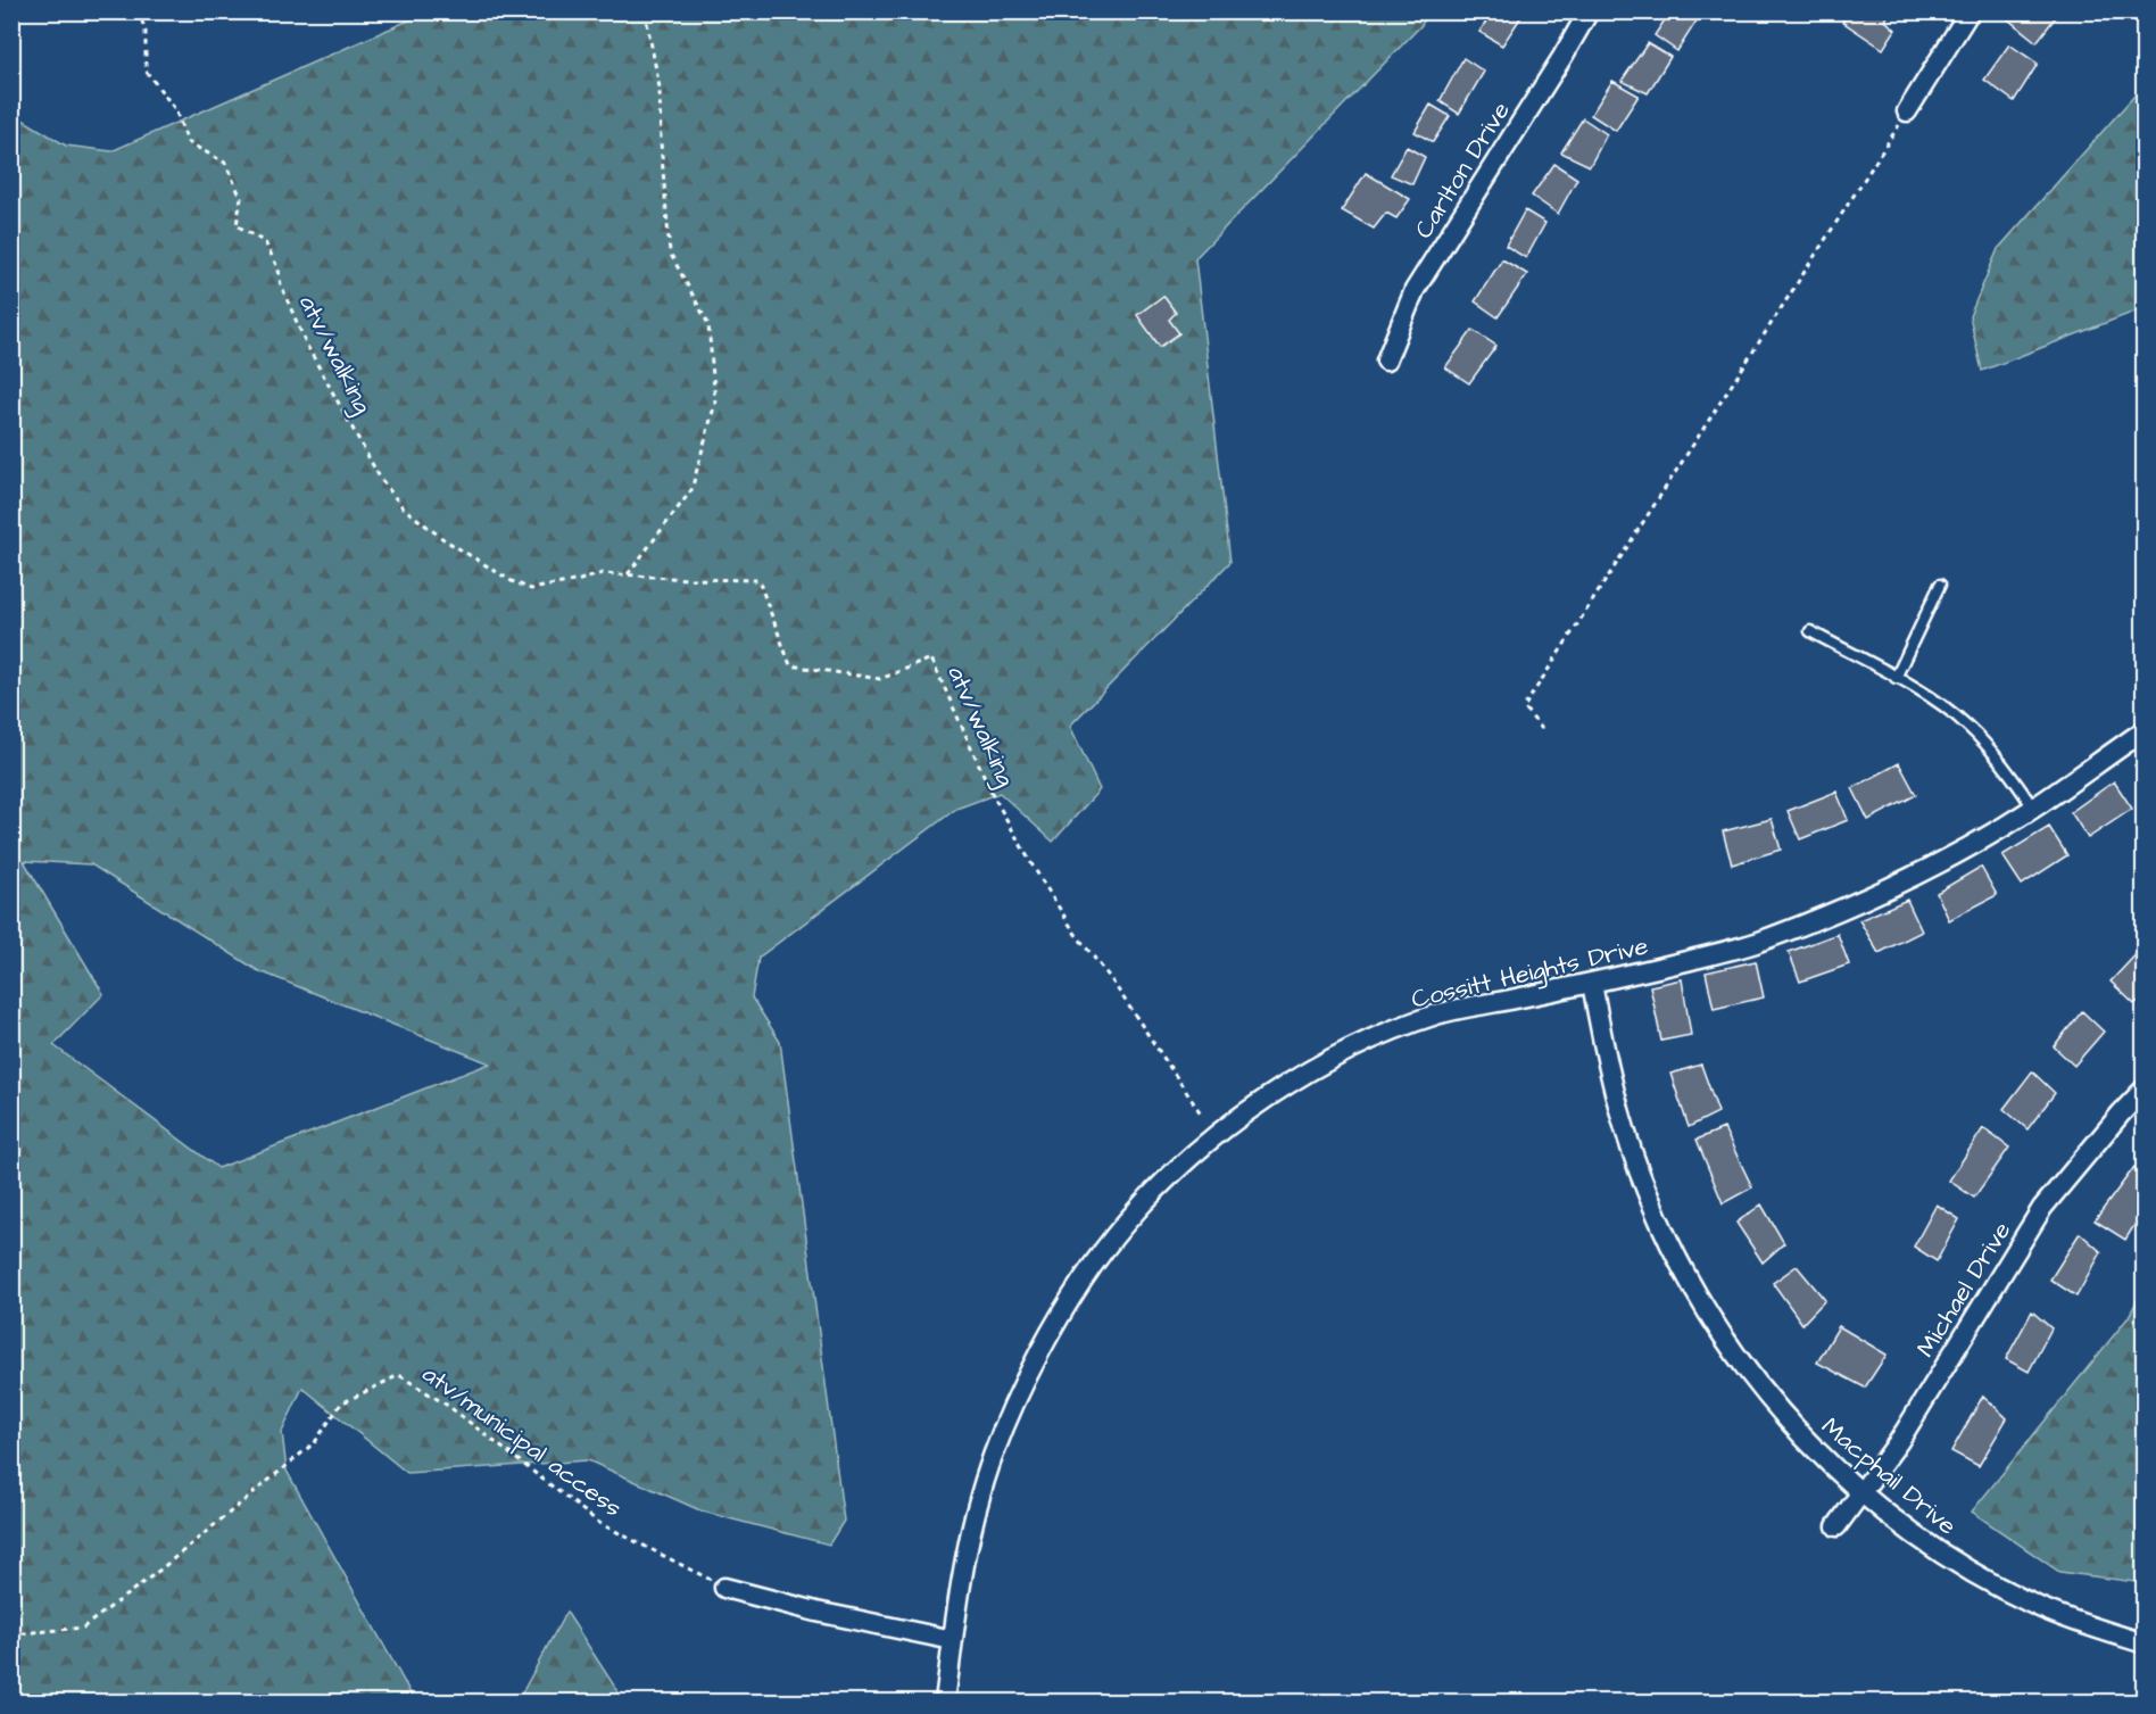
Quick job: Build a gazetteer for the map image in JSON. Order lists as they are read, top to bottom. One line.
{"streets":{"street":["Carlton Drive","Cossitt Heights Drive","Michael Drive","Macphail Drive"],"path":["atv/walking","atv/municipal access"]},"crossings":[["Cossitt Heights Drive","Macphail Drive"],["Michael Drive","Macphail Drive"]]}
